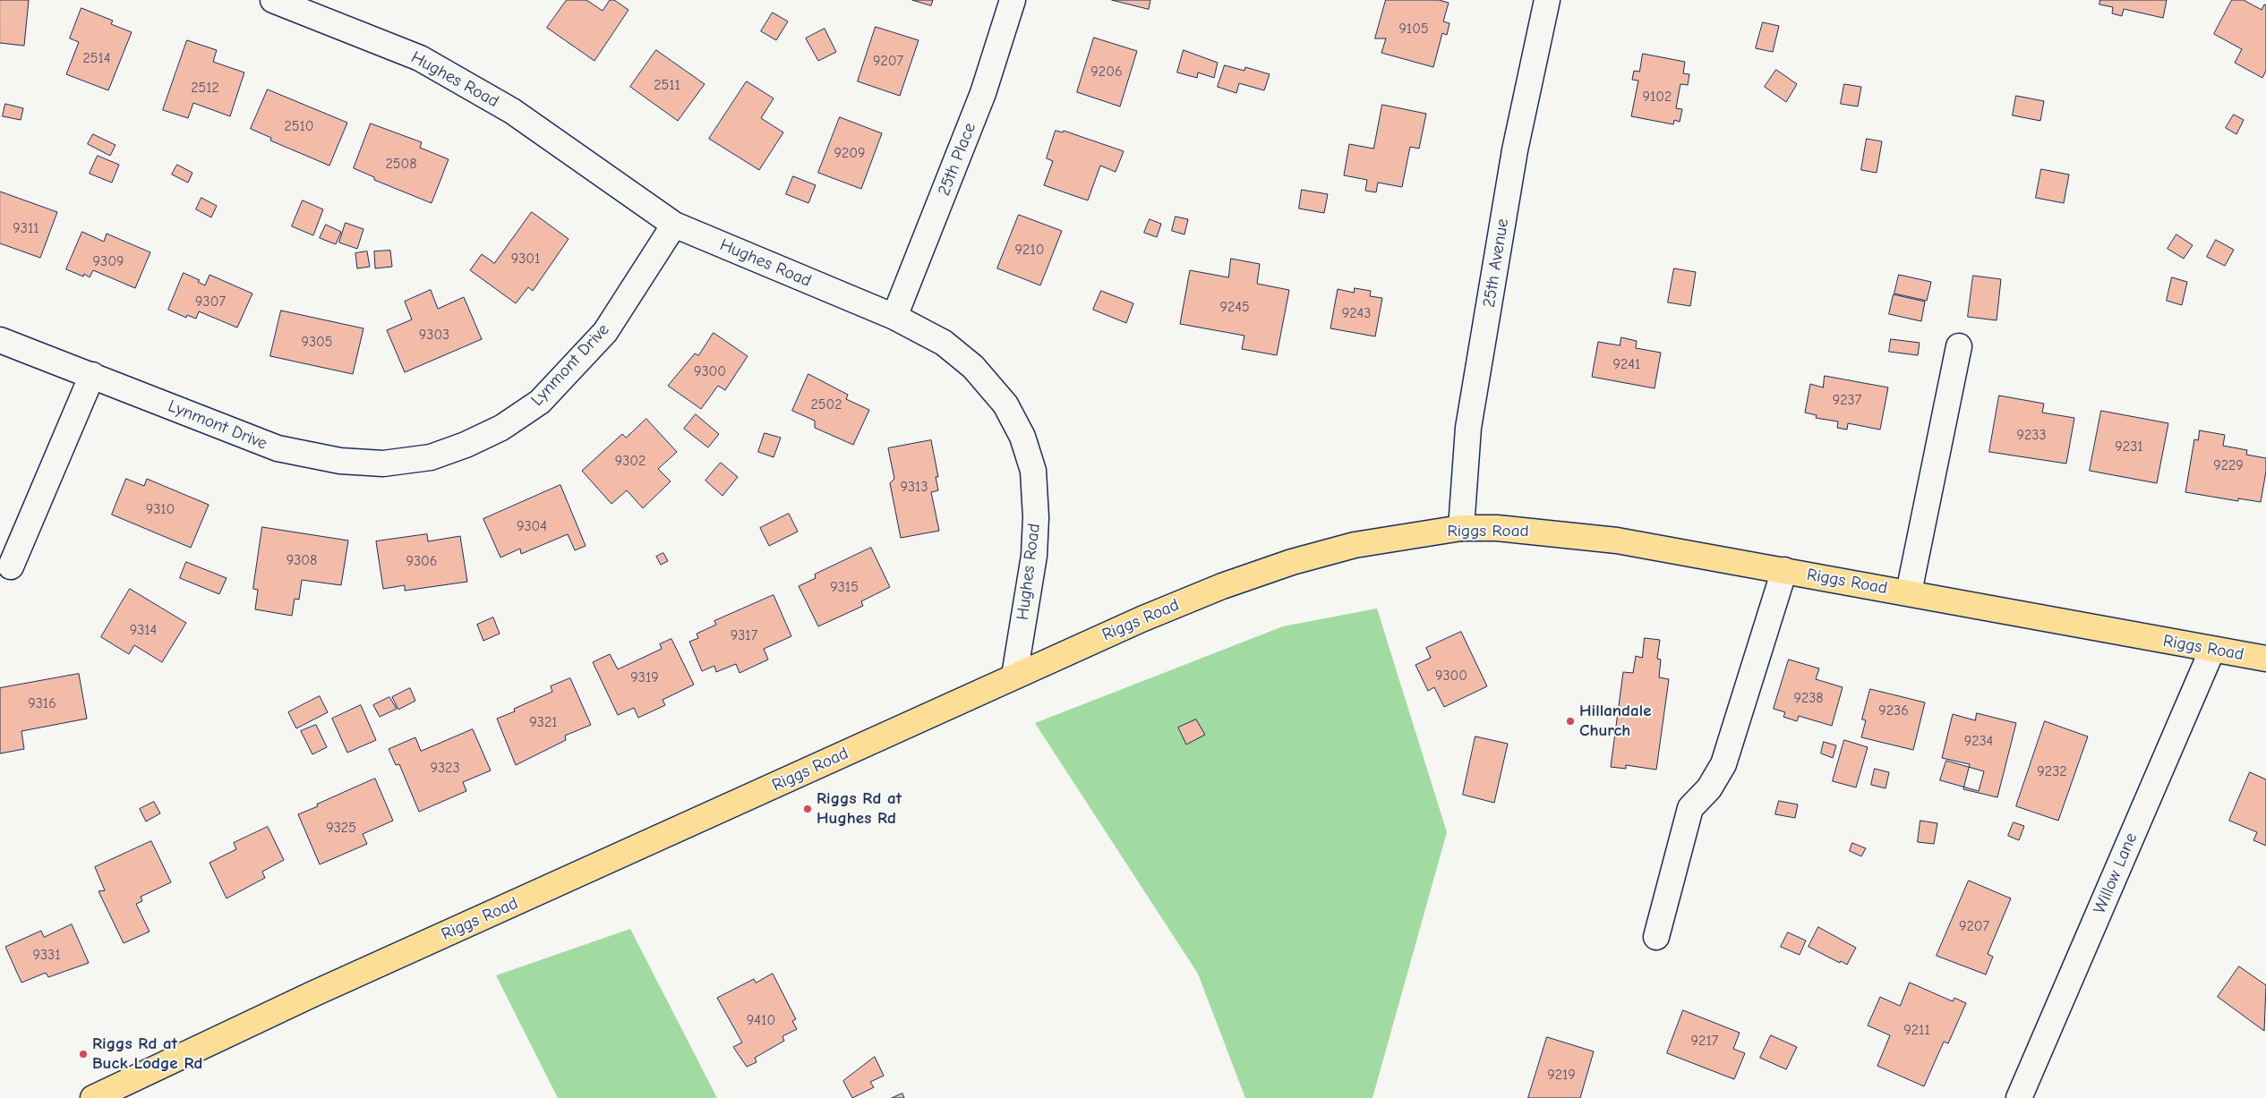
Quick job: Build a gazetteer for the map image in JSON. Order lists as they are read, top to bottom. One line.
{"streets":{"main road":["Riggs Road"],"street":["Hughes Road","25th Place","25th Avenue","Lynmont Drive","Willow Lane"]},"crossings":[["Hughes Road","25th Place"],["Hughes Road","Lynmont Drive"],["Hughes Road","Riggs Road"],["25th Avenue","Riggs Road"],["Riggs Road","Willow Lane"]],"places":["Hillandale Church","Riggs Rd at Hughes Rd","Riggs Rd at Buck Lodge Rd"],"house_numbers":["9105","2514","9207","9206","2511","2512","9102","2510","9209","2508","9311","9210","9301","9309","9307","9245","9243","9303","9305","9241","9300","9237","2502","9233","9231","9302","9229","9313","9310","9304","9308","9306","9315","9314","9317","9300","9319","9238","9316","9236","9321","9234","9323","9232","9325","9207","9331","9410","9211","9217","9219"]}
